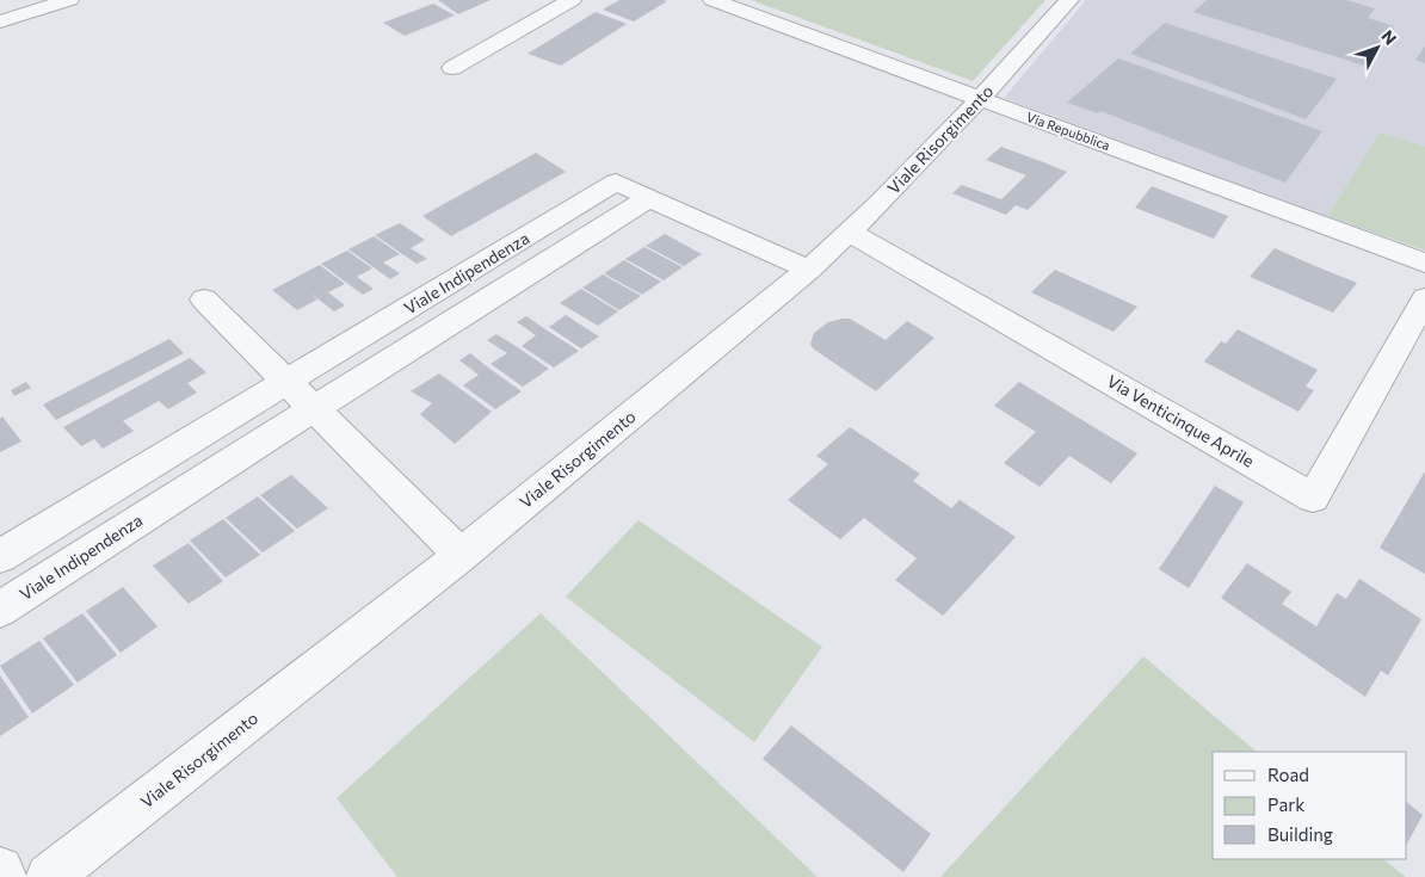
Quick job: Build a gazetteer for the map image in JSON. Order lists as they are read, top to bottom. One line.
{"streets":{"street":["Via Repubblica","Viale Risorgimento","Viale Indipendenza","Via Venticinque Aprile"]},"crossings":[["Via Repubblica","Viale Risorgimento"],["Viale Risorgimento","Viale Indipendenza"],["Viale Risorgimento","Via Venticinque Aprile"]],"legend":["Road","Park","Building"],"north":"top right"}
